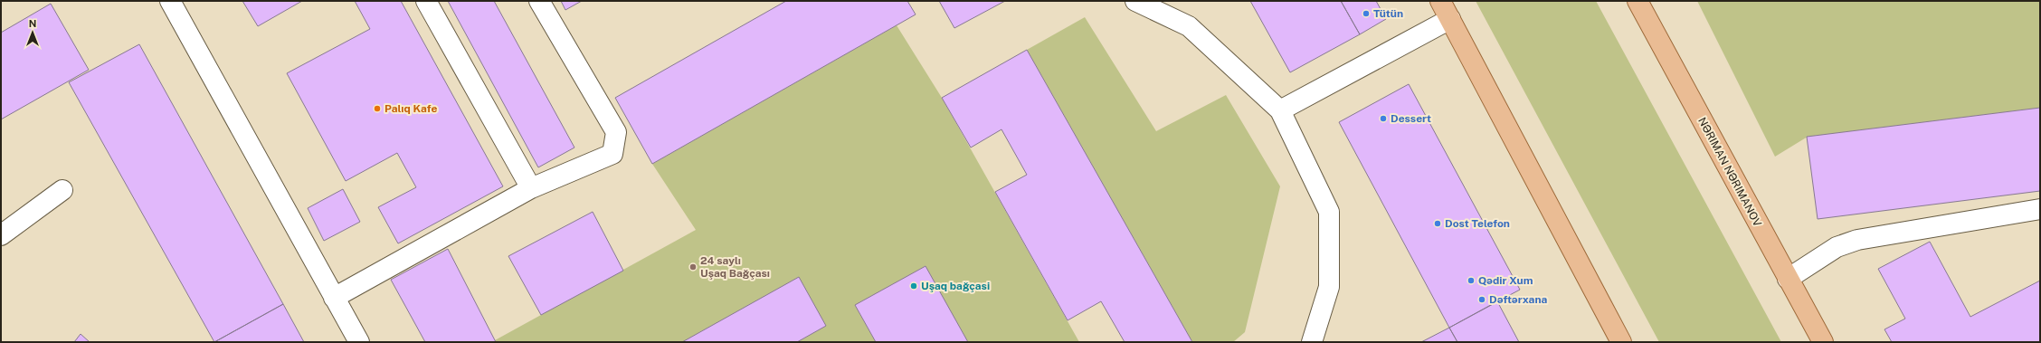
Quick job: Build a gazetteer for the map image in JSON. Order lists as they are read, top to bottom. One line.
{"streets":{"main road":["NƏRIMAN NƏRIMANOV"]},"places":["Tütün","Palıq Kafe","Dessert","Dost Telefon","24 saylı Uşaq Bağçası","Qədir Xum","Uşaq bağçasi","Dəftərxana"],"north":"top"}
